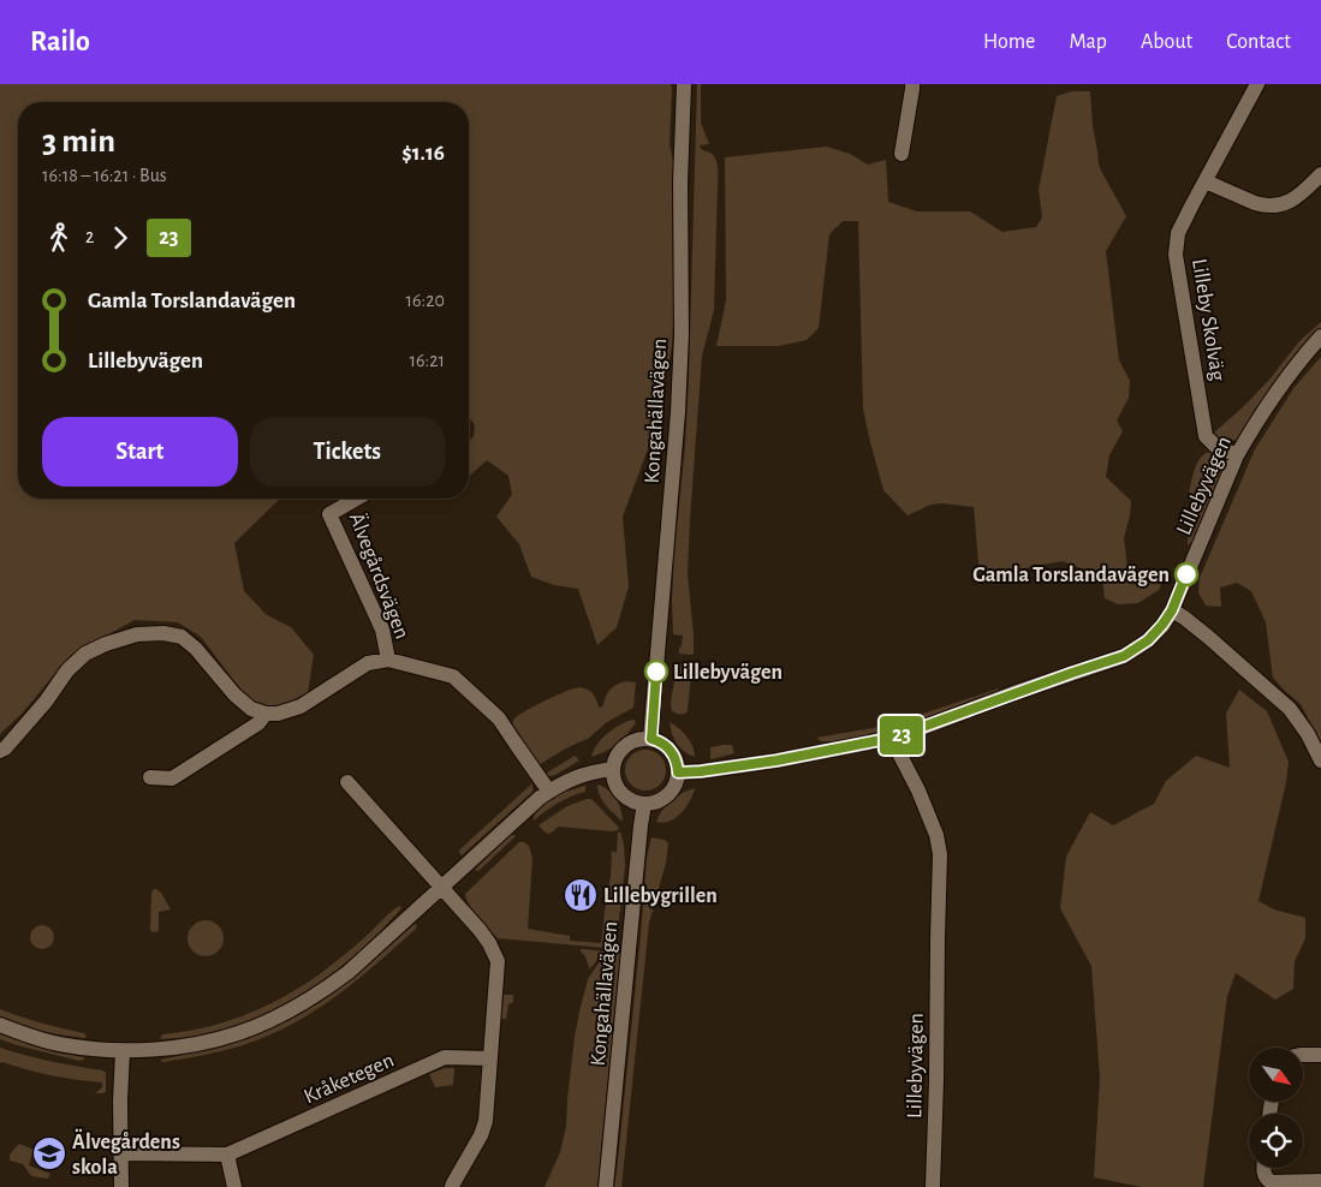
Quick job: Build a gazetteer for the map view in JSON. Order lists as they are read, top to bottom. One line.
{"streets":{"street":["Lilleby Skolväg","Kongahällavägen","Lillebyvägen","Älvegårdsvägen","Kråketegen"]},"crossings":[["Lilleby Skolväg","Lillebyvägen"],["Kongahällavägen","Lillebyvägen"]],"places":{"other":["Gamla Torslandavägen","Lillebyvägen"],"restaurant":["Lillebygrillen"],"school or university":["Älvegårdens skola"]},"lines":["bus line 23"],"north":"bottom right","page":{"header":"Railo","nav":["Home","Map","About","Contact"],"on_map":"23","heading":["3 min","16:18 – 16:21 · Bus","$1.16"],"legs":["2","23"],"list":[{"name":"Gamla Torslandavägen","value":"16:20"},{"name":"Lillebyvägen","value":"16:21"}],"buttons":["Start","Tickets"]}}
